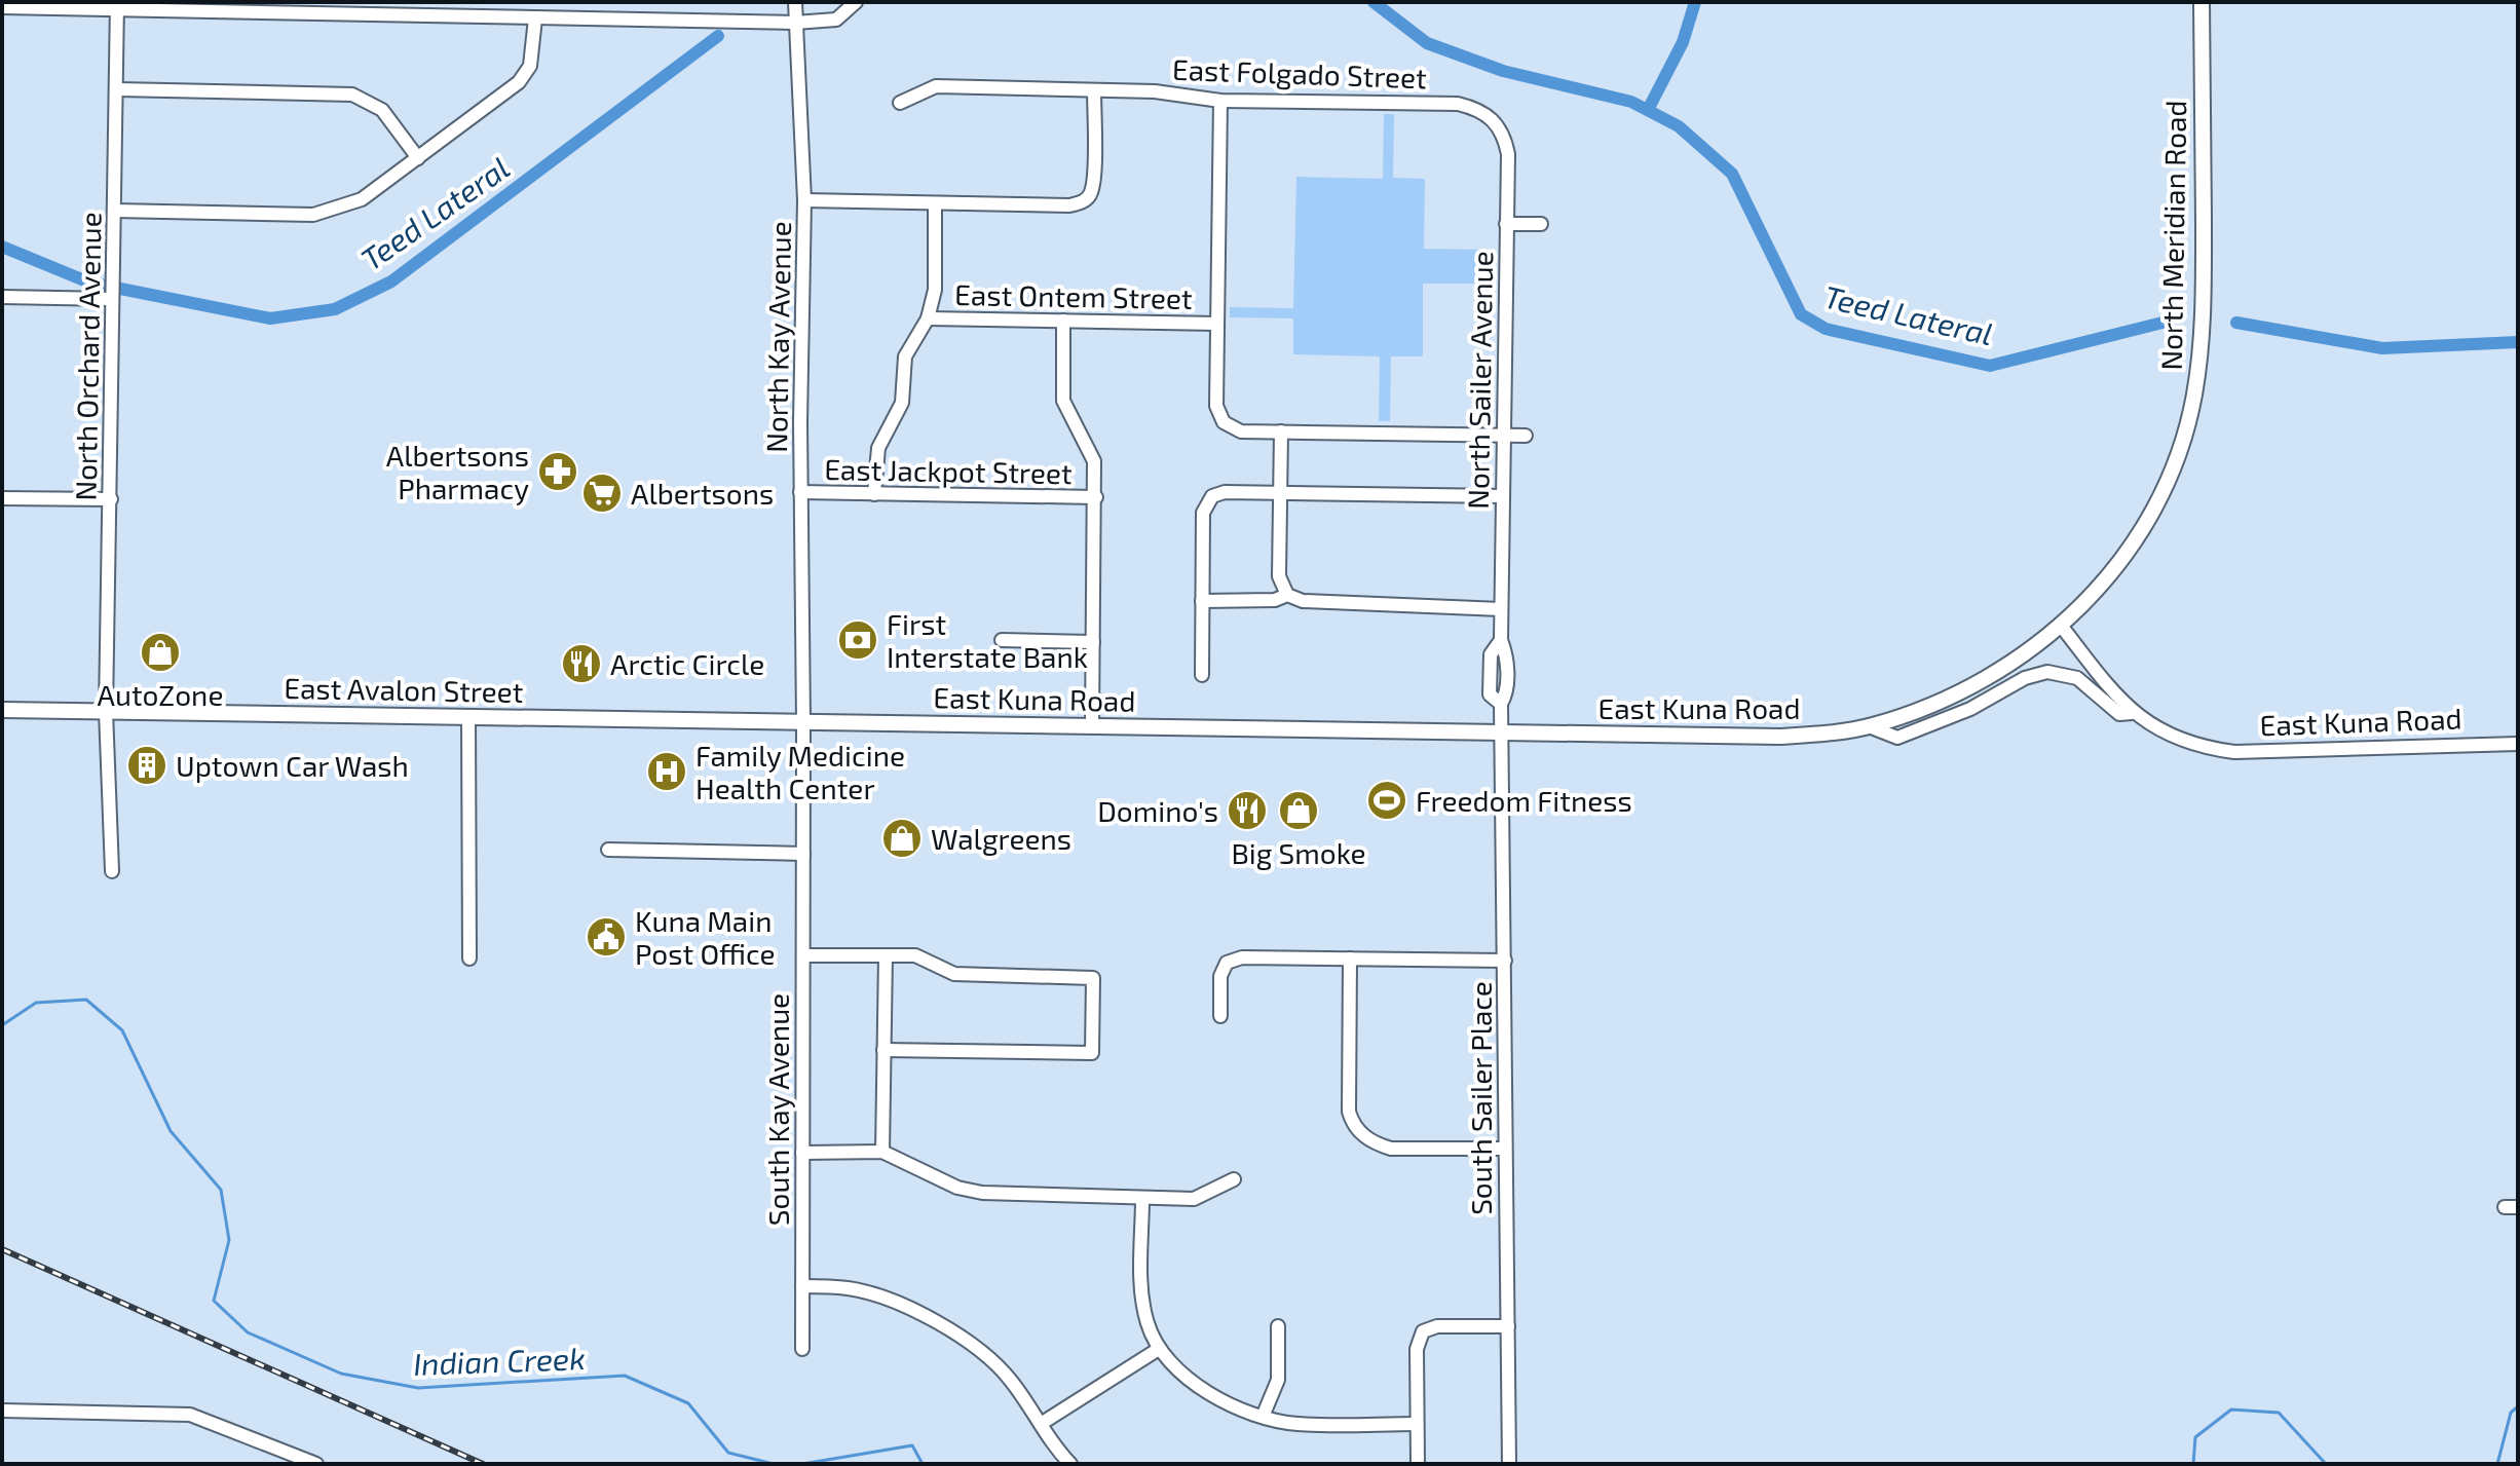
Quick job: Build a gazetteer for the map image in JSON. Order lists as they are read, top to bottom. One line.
{"streets":{"main road":["North Meridian Road","East Avalon Street","East Kuna Road"],"street":["East Folgado Street","East Ontem Street","North Kay Avenue","North Orchard Avenue","North Sailer Avenue","East Jackpot Street","South Sailer Place","South Kay Avenue"]},"crossings":[["East Folgado Street","North Sailer Avenue"],["North Meridian Road","East Kuna Road"],["North Kay Avenue","East Jackpot Street"],["North Kay Avenue","East Avalon Street"],["North Kay Avenue","East Kuna Road"],["North Kay Avenue","South Kay Avenue"],["North Orchard Avenue","East Avalon Street"],["North Sailer Avenue","East Kuna Road"],["North Sailer Avenue","South Sailer Place"],["East Avalon Street","East Kuna Road"],["East Avalon Street","South Kay Avenue"],["East Kuna Road","South Sailer Place"],["East Kuna Road","South Kay Avenue"]],"water":["Teed Lateral","Indian Creek"],"places":{"pharmacy":["Albertsons Pharmacy"],"supermarket":["Albertsons"],"bank":["First Interstate Bank"],"shop":["AutoZone","Big Smoke","Walgreens"],"restaurant":["Arctic Circle","Domino's"],"building":["Uptown Car Wash"],"hospital":["Family Medicine Health Center"],"sports":["Freedom Fitness"],"public building":["Kuna Main Post Office"]}}
